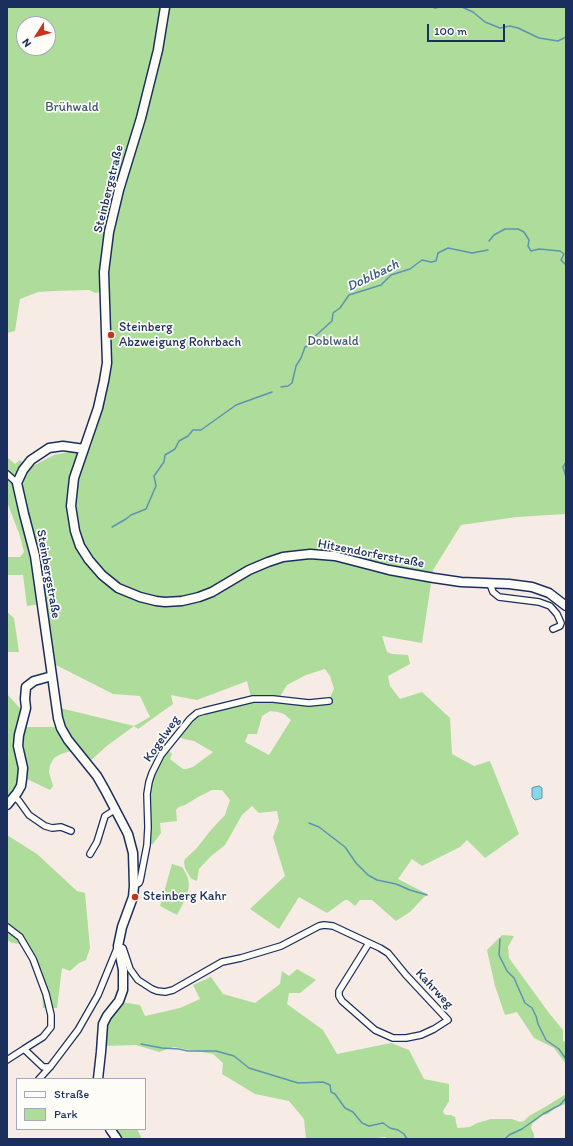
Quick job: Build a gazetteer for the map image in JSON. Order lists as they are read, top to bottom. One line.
{"streets":{"main road":["Steinbergstraße","Hitzendorferstraße"],"street":["Kogelweg","Kahrweg"]},"crossings":[["Steinbergstraße","Hitzendorferstraße"],["Steinbergstraße","Kogelweg"],["Steinbergstraße","Kahrweg"]],"water":["Doblbach"],"parks":["Brühwald","Doblwald"],"places":["Steinberg Abzweigung Rohrbach","Steinberg Kahr"],"legend":["Straße","Park"],"scale_bar":"100 m","north":"bottom left"}
